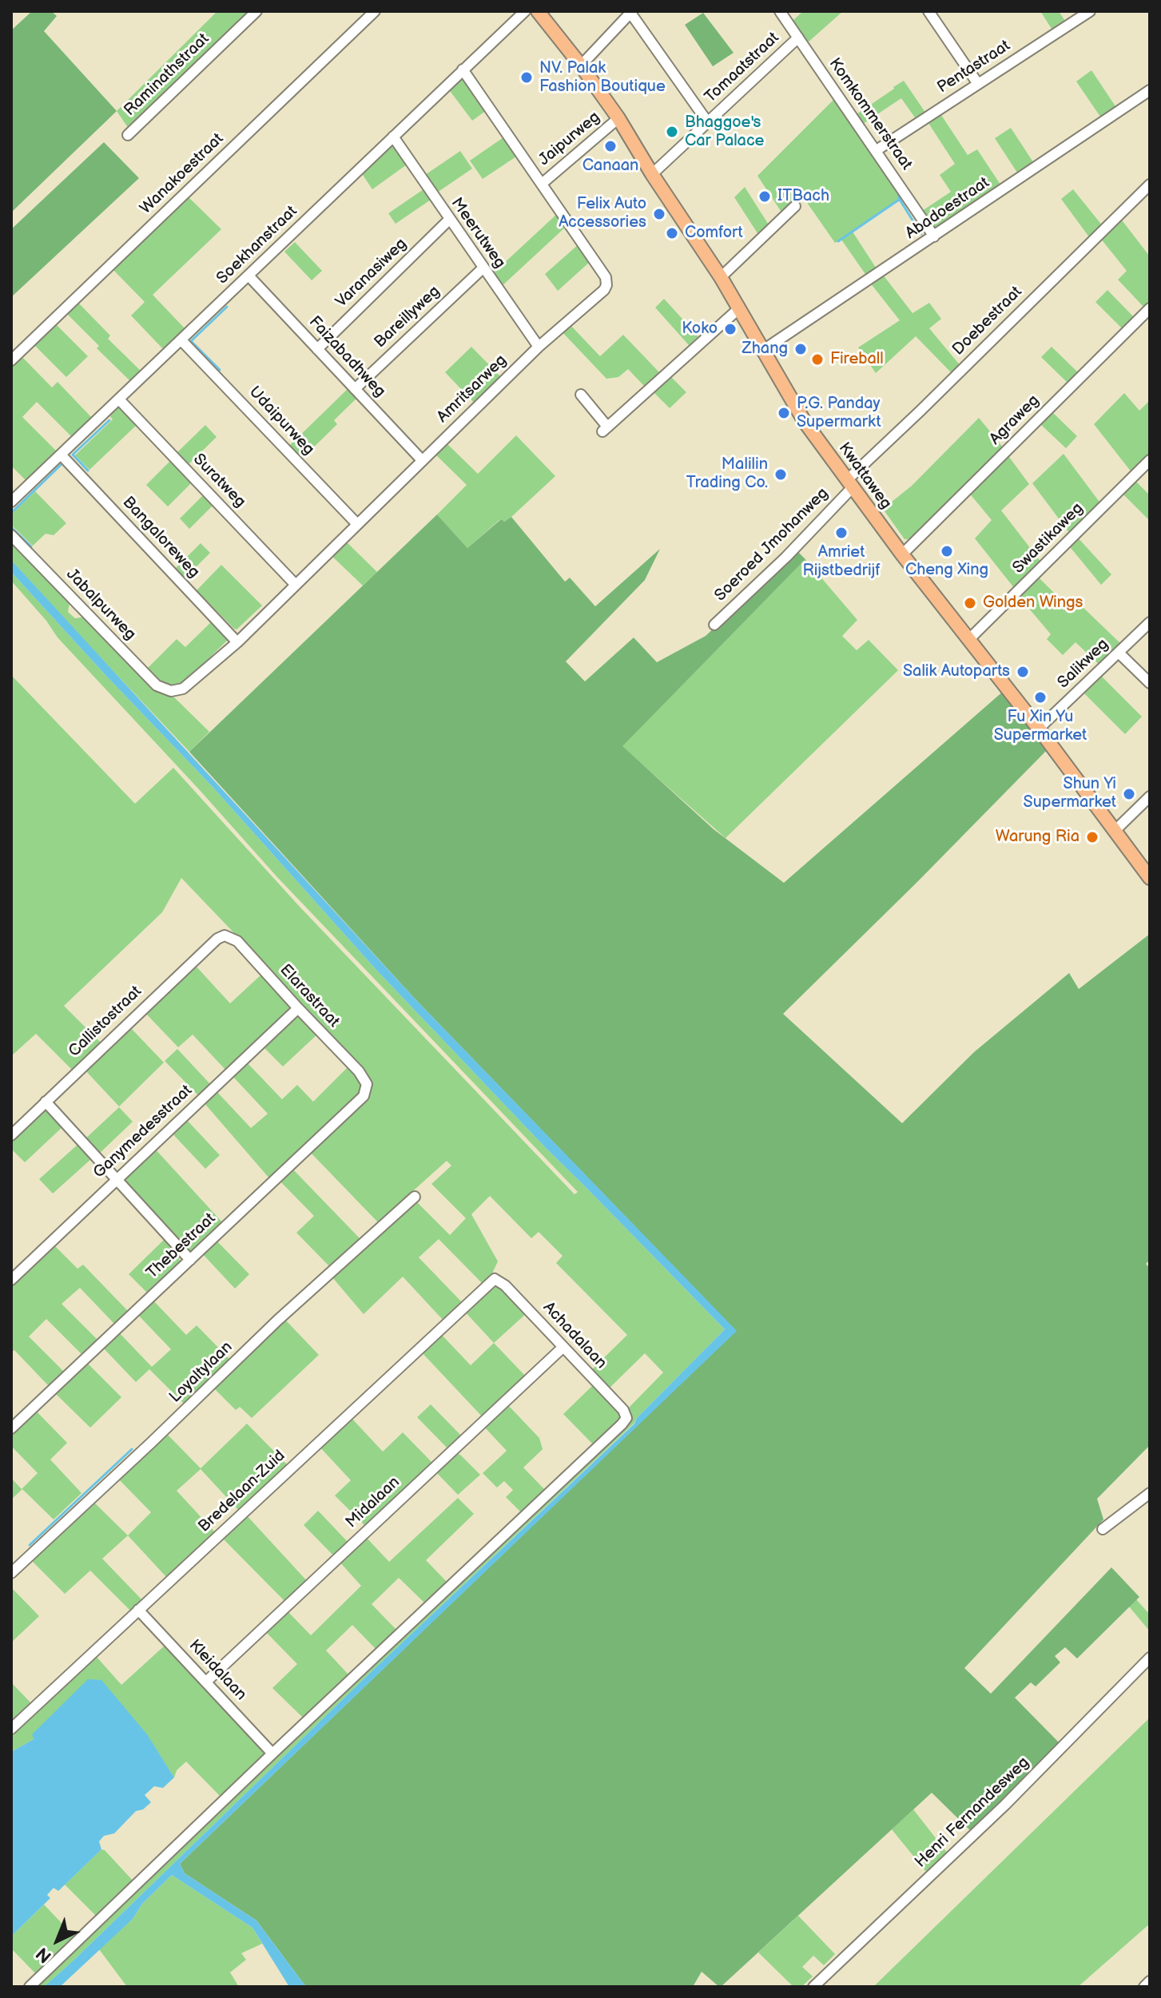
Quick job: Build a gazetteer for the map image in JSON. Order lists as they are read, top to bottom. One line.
{"streets":{"main road":["Kwattaweg"],"street":["Pentastraat","Tomaatstraat","Raminathstraat","Komkommerstraat","Jaipurweg","Wanakoestraat","Abadoestraat","Meerutweg","Soekhanstraat","Varanasiweg","Bareillyweg","Doebestraat","Faizabadhweg","Amritsarweg","Agraweg","Udaipurweg","Suratweg","Bangaloreweg","Swastikaweg","Soeroed Jmohanweg","Jabalpurweg","Salikweg","Elarastraat","Callistostraat","Ganymedesstraat","Thebestraat","Achadalaan","Loyaltylaan","Bredelaan-Zuid","Midalaan","Kleidalaan","Henri Fernandesweg"]},"crossings":[["Pentastraat","Komkommerstraat"],["Tomaatstraat","Komkommerstraat"],["Tomaatstraat","Kwattaweg"],["Komkommerstraat","Abadoestraat"],["Jaipurweg","Amritsarweg"],["Jaipurweg","Kwattaweg"],["Abadoestraat","Kwattaweg"],["Meerutweg","Soekhanstraat"],["Meerutweg","Varanasiweg"],["Meerutweg","Bareillyweg"],["Meerutweg","Amritsarweg"],["Soekhanstraat","Faizabadhweg"],["Soekhanstraat","Amritsarweg"],["Soekhanstraat","Udaipurweg"],["Soekhanstraat","Suratweg"],["Soekhanstraat","Bangaloreweg"],["Varanasiweg","Faizabadhweg"],["Bareillyweg","Faizabadhweg"],["Doebestraat","Kwattaweg"],["Doebestraat","Soeroed Jmohanweg"],["Faizabadhweg","Amritsarweg"],["Amritsarweg","Udaipurweg"],["Amritsarweg","Suratweg"],["Amritsarweg","Bangaloreweg"],["Amritsarweg","Jabalpurweg"],["Agraweg","Kwattaweg"],["Kwattaweg","Swastikaweg"],["Kwattaweg","Soeroed Jmohanweg"],["Kwattaweg","Salikweg"],["Elarastraat","Callistostraat"],["Elarastraat","Ganymedesstraat"],["Elarastraat","Thebestraat"],["Achadalaan","Bredelaan-Zuid"],["Achadalaan","Midalaan"],["Achadalaan","Kleidalaan"],["Bredelaan-Zuid","Kleidalaan"],["Midalaan","Kleidalaan"]],"places":["NV. Palak Fashion Boutique","Bhaggoe's Car Palace","Canaan","ITBach","Felix Auto Accessories","Comfort","Koko","Zhang","Fireball","P.G. Panday Supermarkt","Malilin Trading Co.","Amriet Rijstbedrijf","Cheng Xing","Golden Wings","Salik Autoparts","Fu Xin Yu Supermarket","Shun Yi Supermarket","Warung Ria"],"north":"bottom left"}
